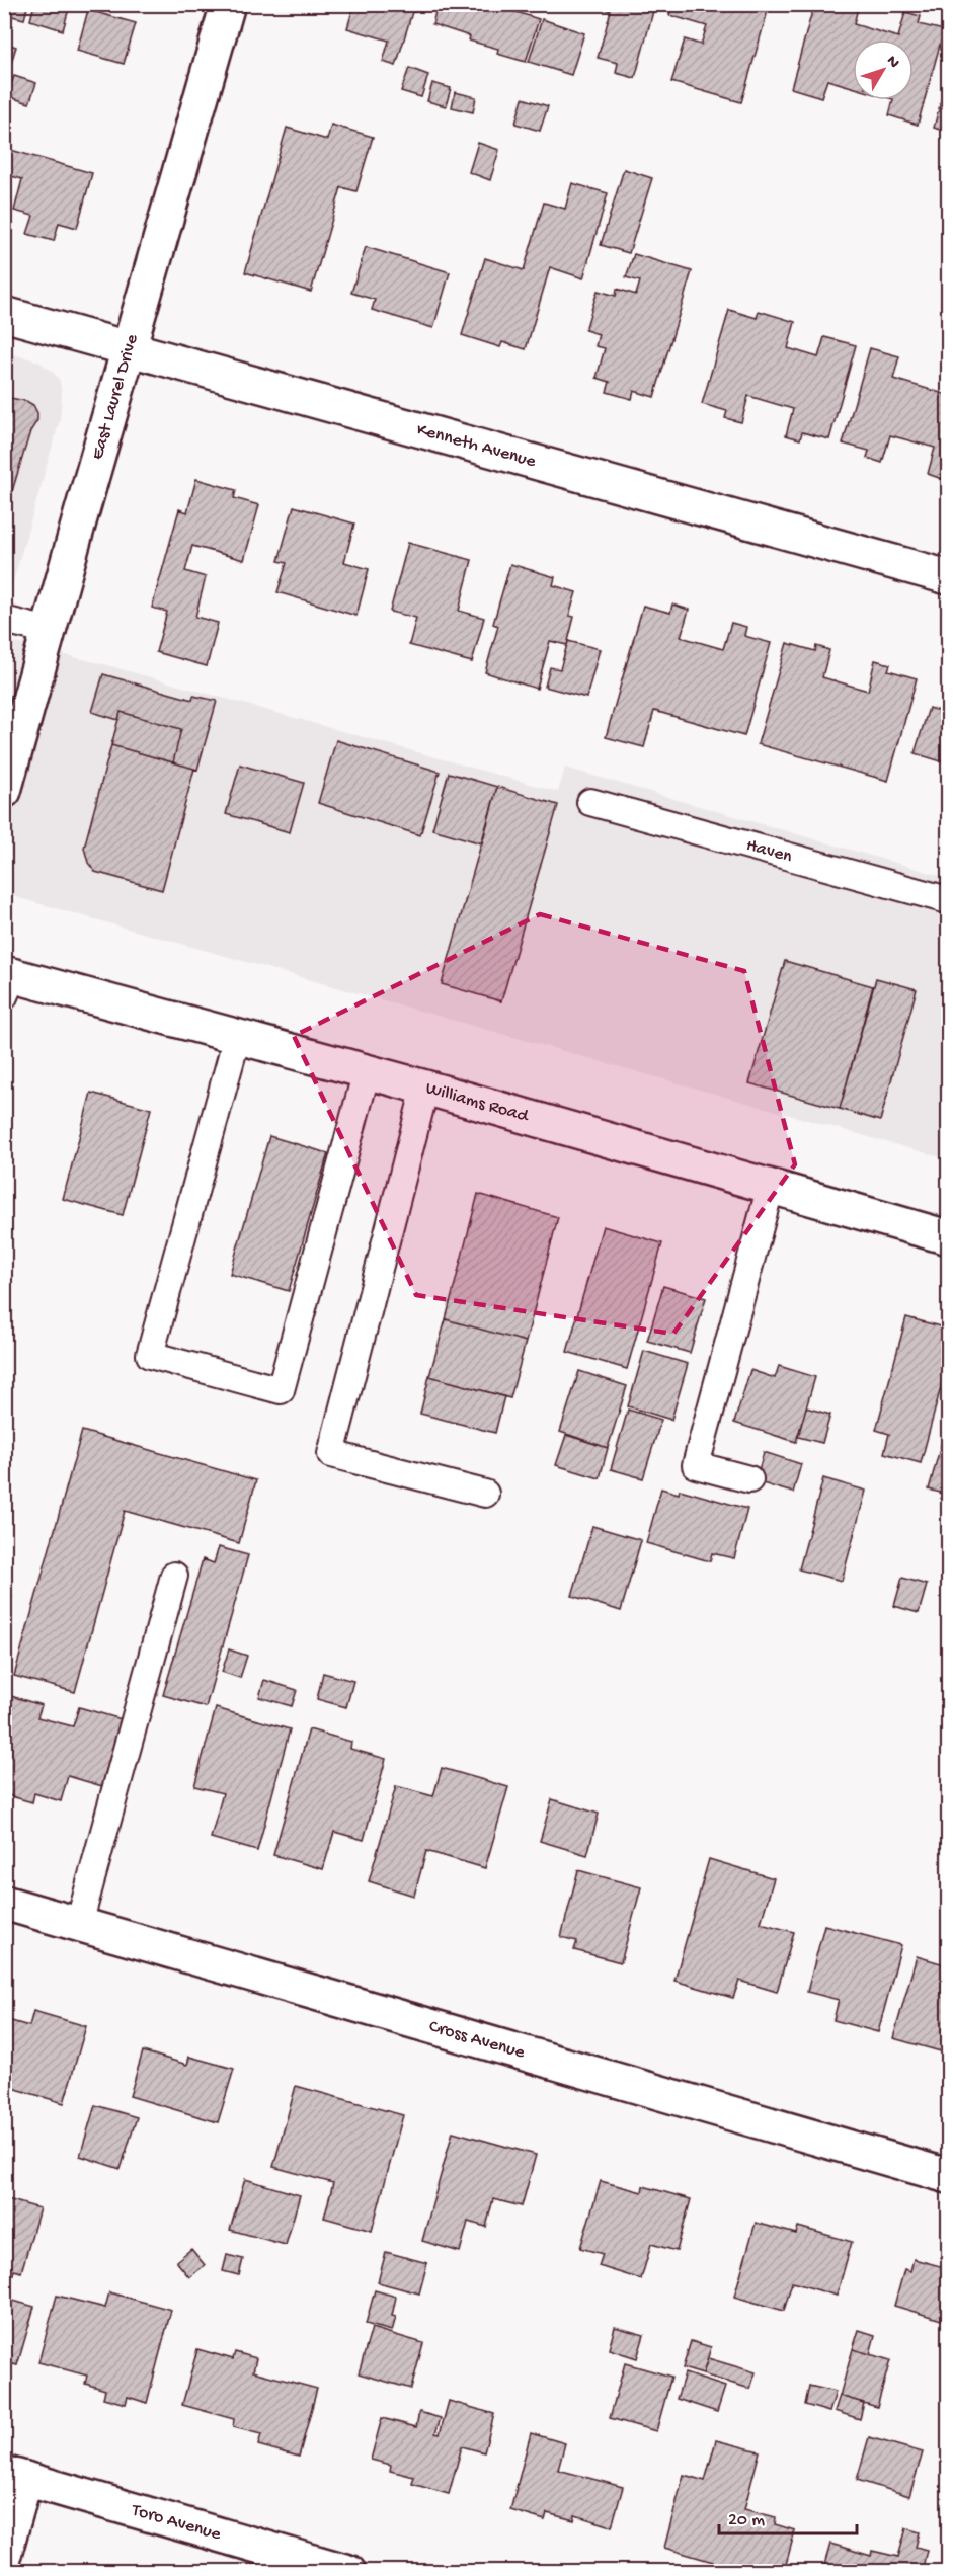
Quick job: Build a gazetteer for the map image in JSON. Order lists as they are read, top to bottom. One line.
{"streets":{"street":["East Laurel Drive","Kenneth Avenue","Williams Road","Cross Avenue","Toro Avenue"],"lane":["Haven"]},"crossings":[["East Laurel Drive","Kenneth Avenue"]],"scale_bar":"20 m","north":"top right"}
